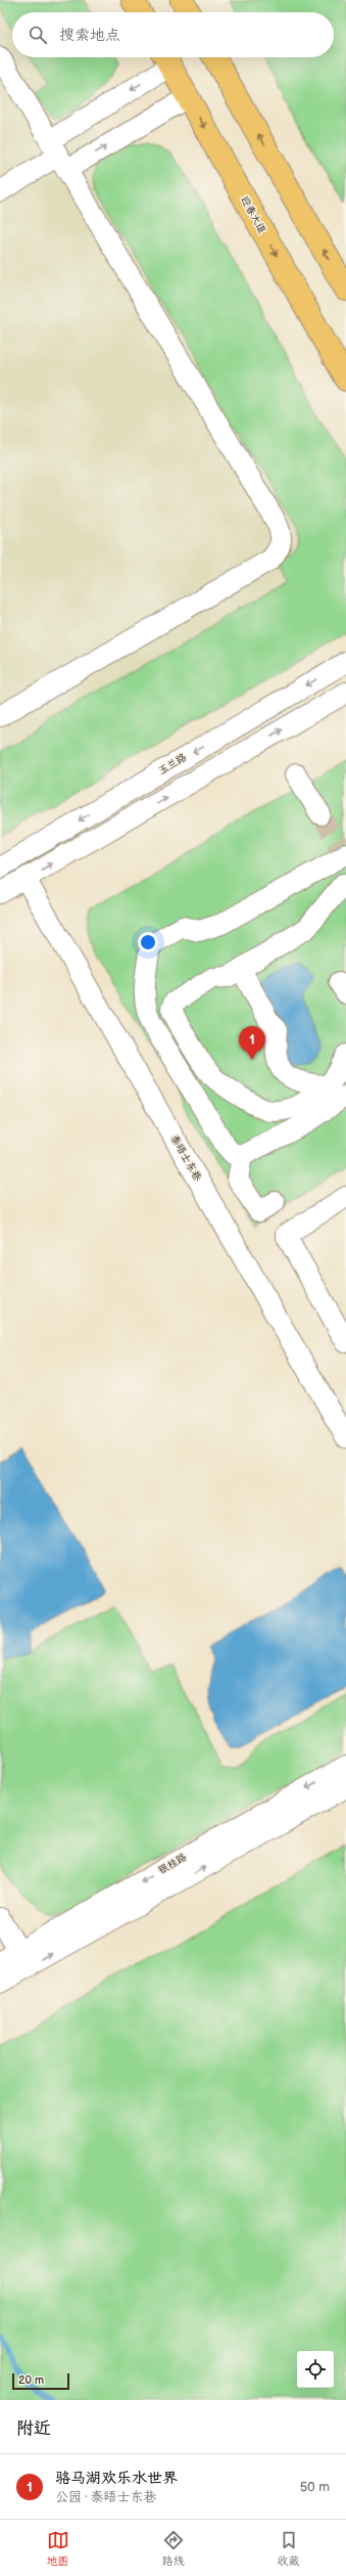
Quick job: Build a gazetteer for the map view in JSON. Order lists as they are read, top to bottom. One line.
{"streets":{"main road":["迎春大道"],"street":["玉兰路","泰晤士东巷","银桂路"]},"scale_bar":"20 m","page":{"search":"搜索地点","pins":"1","scale":"20 m","heading":"附近","list":[{"mark":"1","name":"骆马湖欢乐水世界","note":"公园 · 泰晤士东巷","value":"50 m"}],"nav":["地图","路线","收藏"]}}
